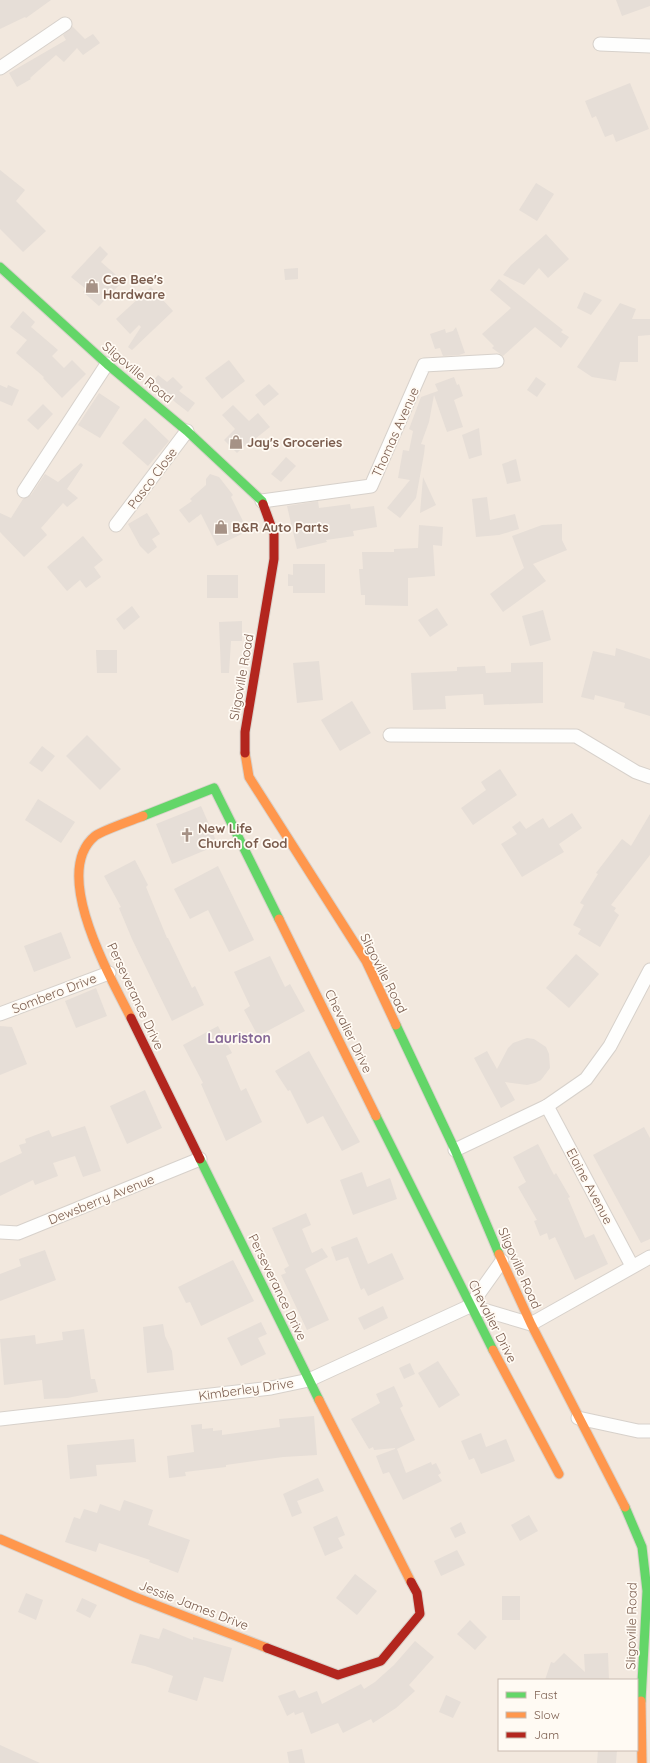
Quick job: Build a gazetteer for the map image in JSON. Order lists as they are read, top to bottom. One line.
{"streets":{"street":["Sligoville Road","Thomas Avenue","Pasco Close","Sombero Drive","Perseverance Drive","Chevalier Drive","Elaine Avenue","Dewsberry Avenue","Kimberley Drive","Jessie James Drive"]},"crossings":[["Sligoville Road","Thomas Avenue"],["Sligoville Road","Pasco Close"],["Sligoville Road","Kimberley Drive"],["Sombero Drive","Perseverance Drive"],["Perseverance Drive","Chevalier Drive"],["Perseverance Drive","Dewsberry Avenue"],["Perseverance Drive","Kimberley Drive"],["Perseverance Drive","Jessie James Drive"],["Chevalier Drive","Kimberley Drive"]],"districts":["Lauriston"],"places":{"shop":["Cee Bee's Hardware","Jay's Groceries","B&R Auto Parts"],"church":["New Life Church of God"]},"legend":["Fast","Slow","Jam"]}
